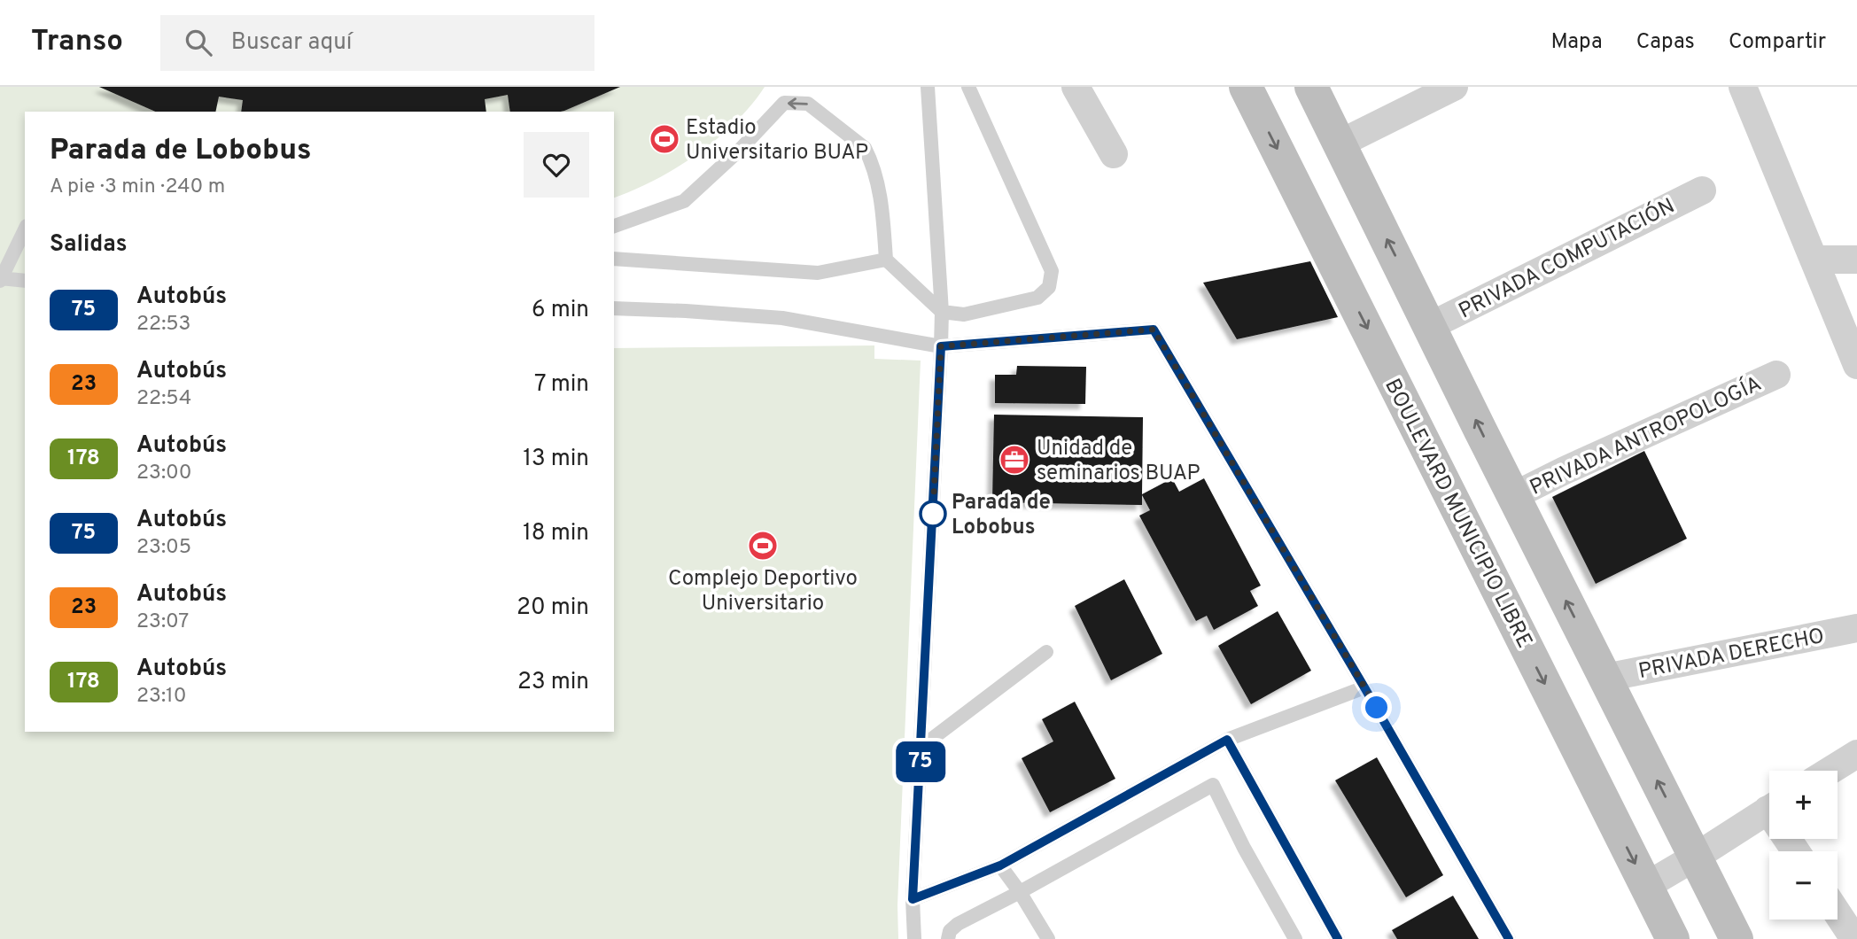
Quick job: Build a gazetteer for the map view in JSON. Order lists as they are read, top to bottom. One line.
{"streets":{"main road":["BOULEVARD MUNICIPIO LIBRE"],"street":["PRIVADA COMPUTACIÓN","PRIVADA ANTROPOLOGÍA","PRIVADA DERECHO"]},"places":{"sports":["Estadio Universitario BUAP","Complejo Deportivo Universitario"],"office":["Unidad de seminarios BUAP"],"other":["Parada de Lobobus"]},"lines":["bus line 75"],"page":{"header":"Transo","search":"Buscar aquí","nav":["Mapa","Capas","Compartir"],"on_map":"75","heading":[["Parada de Lobobus","A pie · 3 min · 240 m"],"Salidas"],"list":[{"mark":"75","name":"Autobús","note":"22:53","value":"6 min"},{"mark":"23","name":"Autobús","note":"22:54","value":"7 min"},{"mark":"178","name":"Autobús","note":"23:00","value":"13 min"},{"mark":"75","name":"Autobús","note":"23:05","value":"18 min"},{"mark":"23","name":"Autobús","note":"23:07","value":"20 min"},{"mark":"178","name":"Autobús","note":"23:10","value":"23 min"}],"map_buttons":["+","−"]}}
